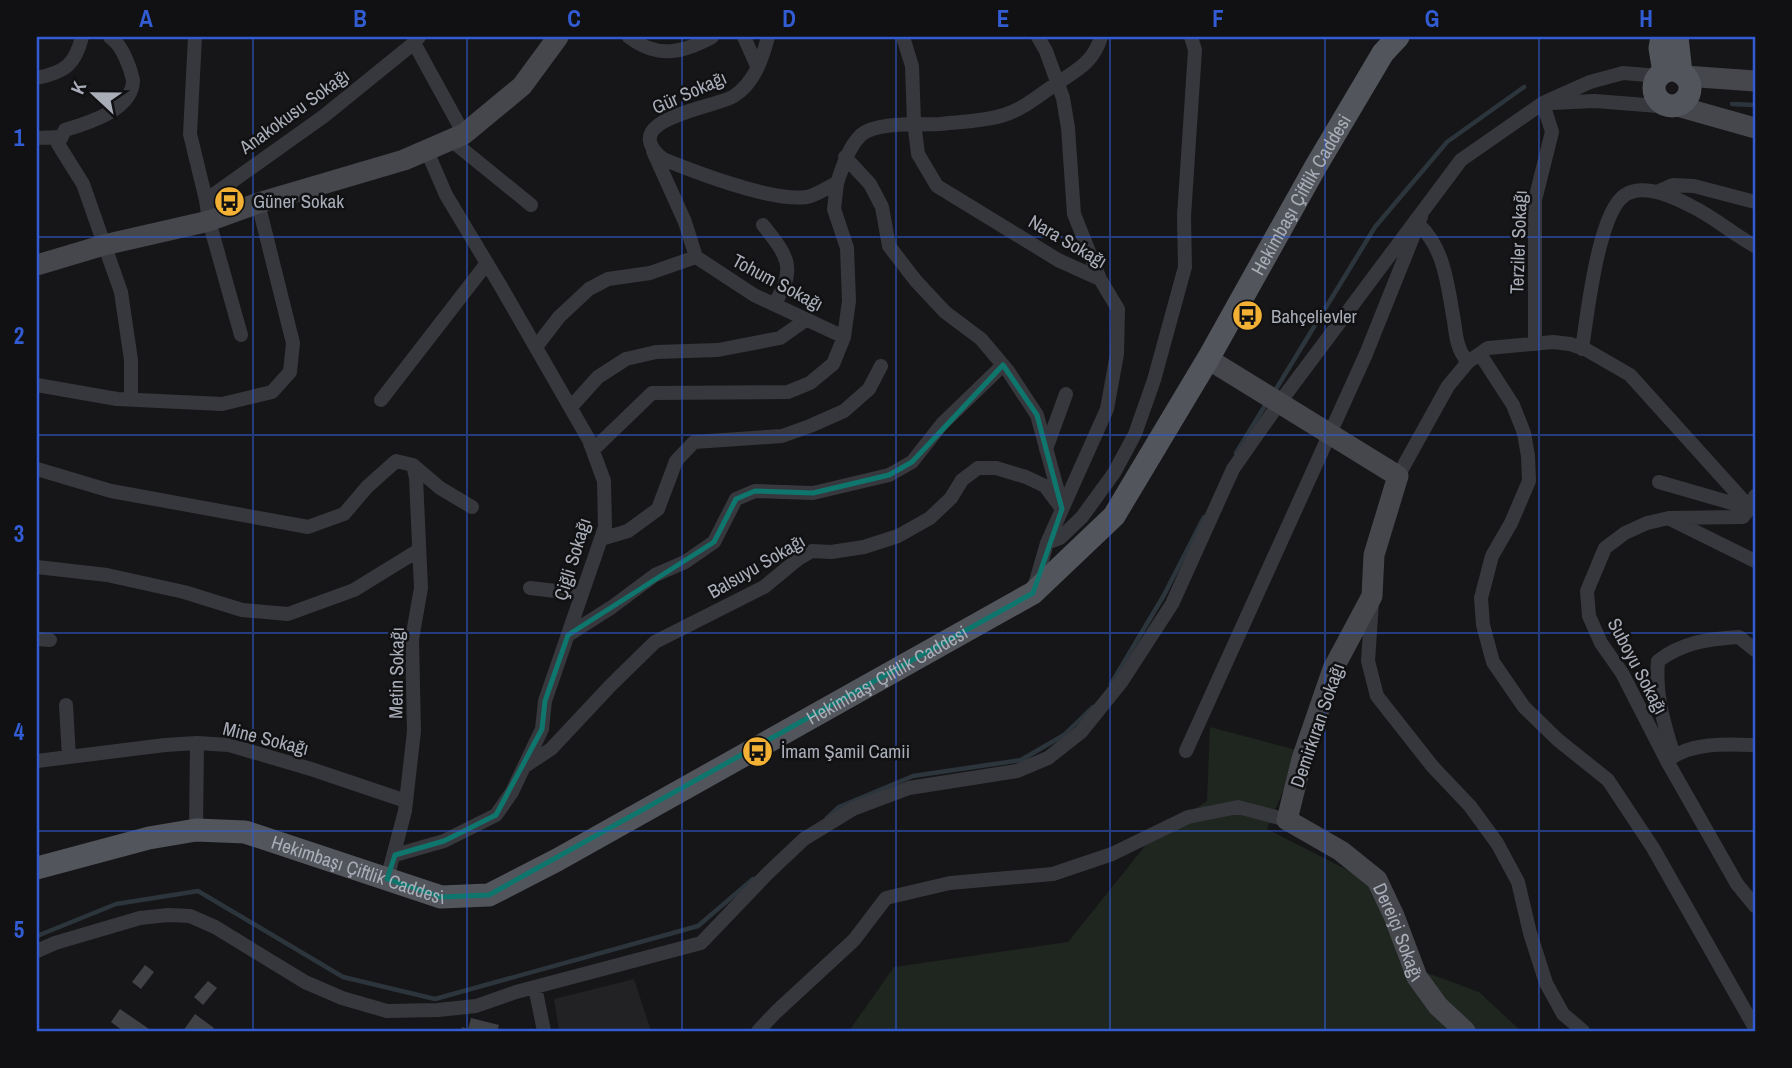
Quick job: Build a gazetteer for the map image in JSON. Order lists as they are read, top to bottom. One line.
{"streets":{"main road":["Hekimbaşı Çiftlik Caddesi"],"street":["Gür Sokağı","Anakokusu Sokağı","Nara Sokağı","Terziler Sokağı","Tohum Sokağı","Çiğli Sokağı","Balsuyu Sokağı","Suboyu Sokağı","Metin Sokağı","Demirkıran Sokağı","Mine Sokağı","Dereiçi Sokağı"]},"crossings":[["Hekimbaşı Çiftlik Caddesi","Nara Sokağı"],["Hekimbaşı Çiftlik Caddesi","Metin Sokağı"],["Nara Sokağı","Balsuyu Sokağı"],["Çiğli Sokağı","Balsuyu Sokağı"],["Çiğli Sokağı","Metin Sokağı"],["Metin Sokağı","Mine Sokağı"],["Demirkıran Sokağı","Dereiçi Sokağı"]],"places":{"bus stop":["Güner Sokak","Bahçelievler","İmam Şamil Camii"]},"north":"left","grid":{"columns":["A","B","C","D","E","F","G","H"],"rows":["1","2","3","4","5"]}}
